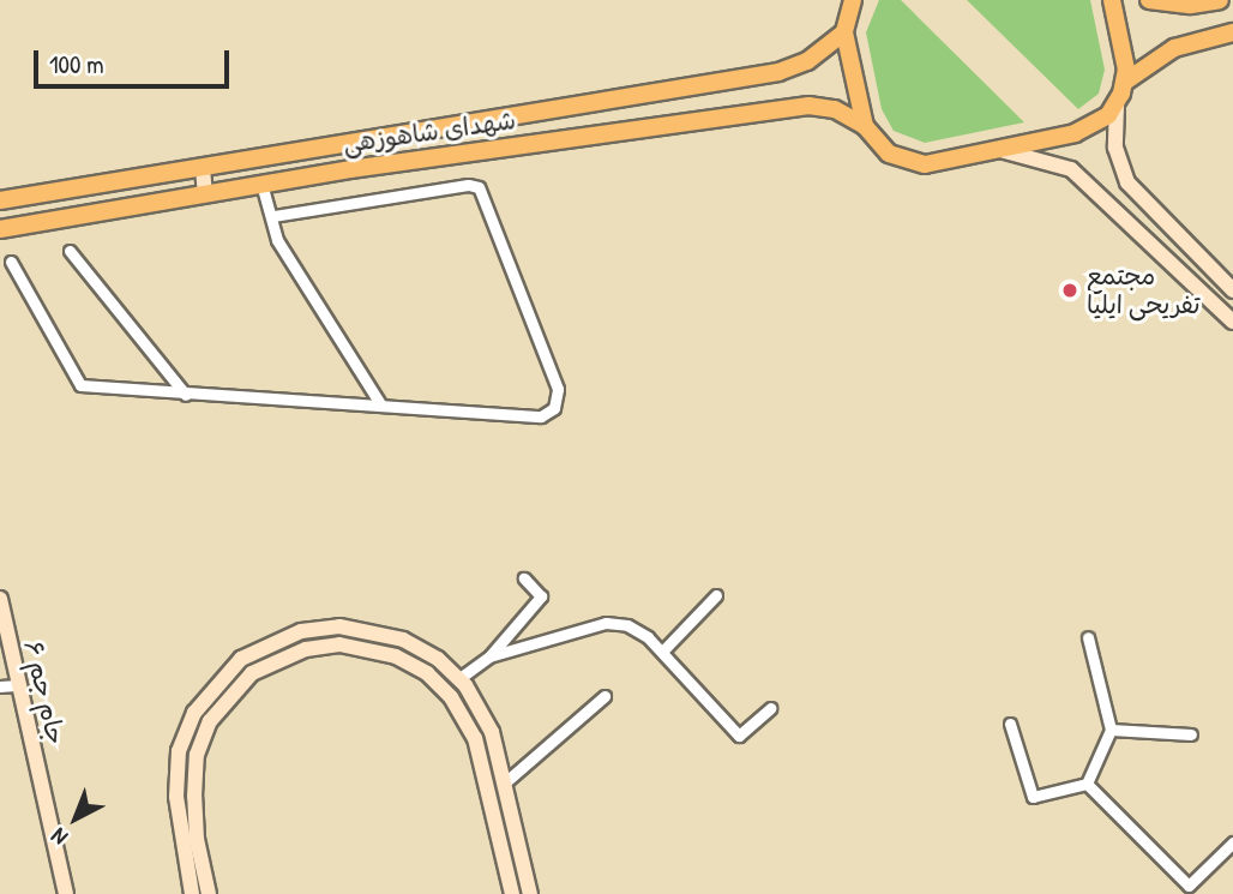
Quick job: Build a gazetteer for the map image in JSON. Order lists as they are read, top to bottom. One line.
{"streets":{"main road":["شهدای شاهوزهی"],"street":["جام جم ۶"]},"places":["مجتمع تفریحی ایلیا"],"scale_bar":"100 m","north":"bottom left"}
